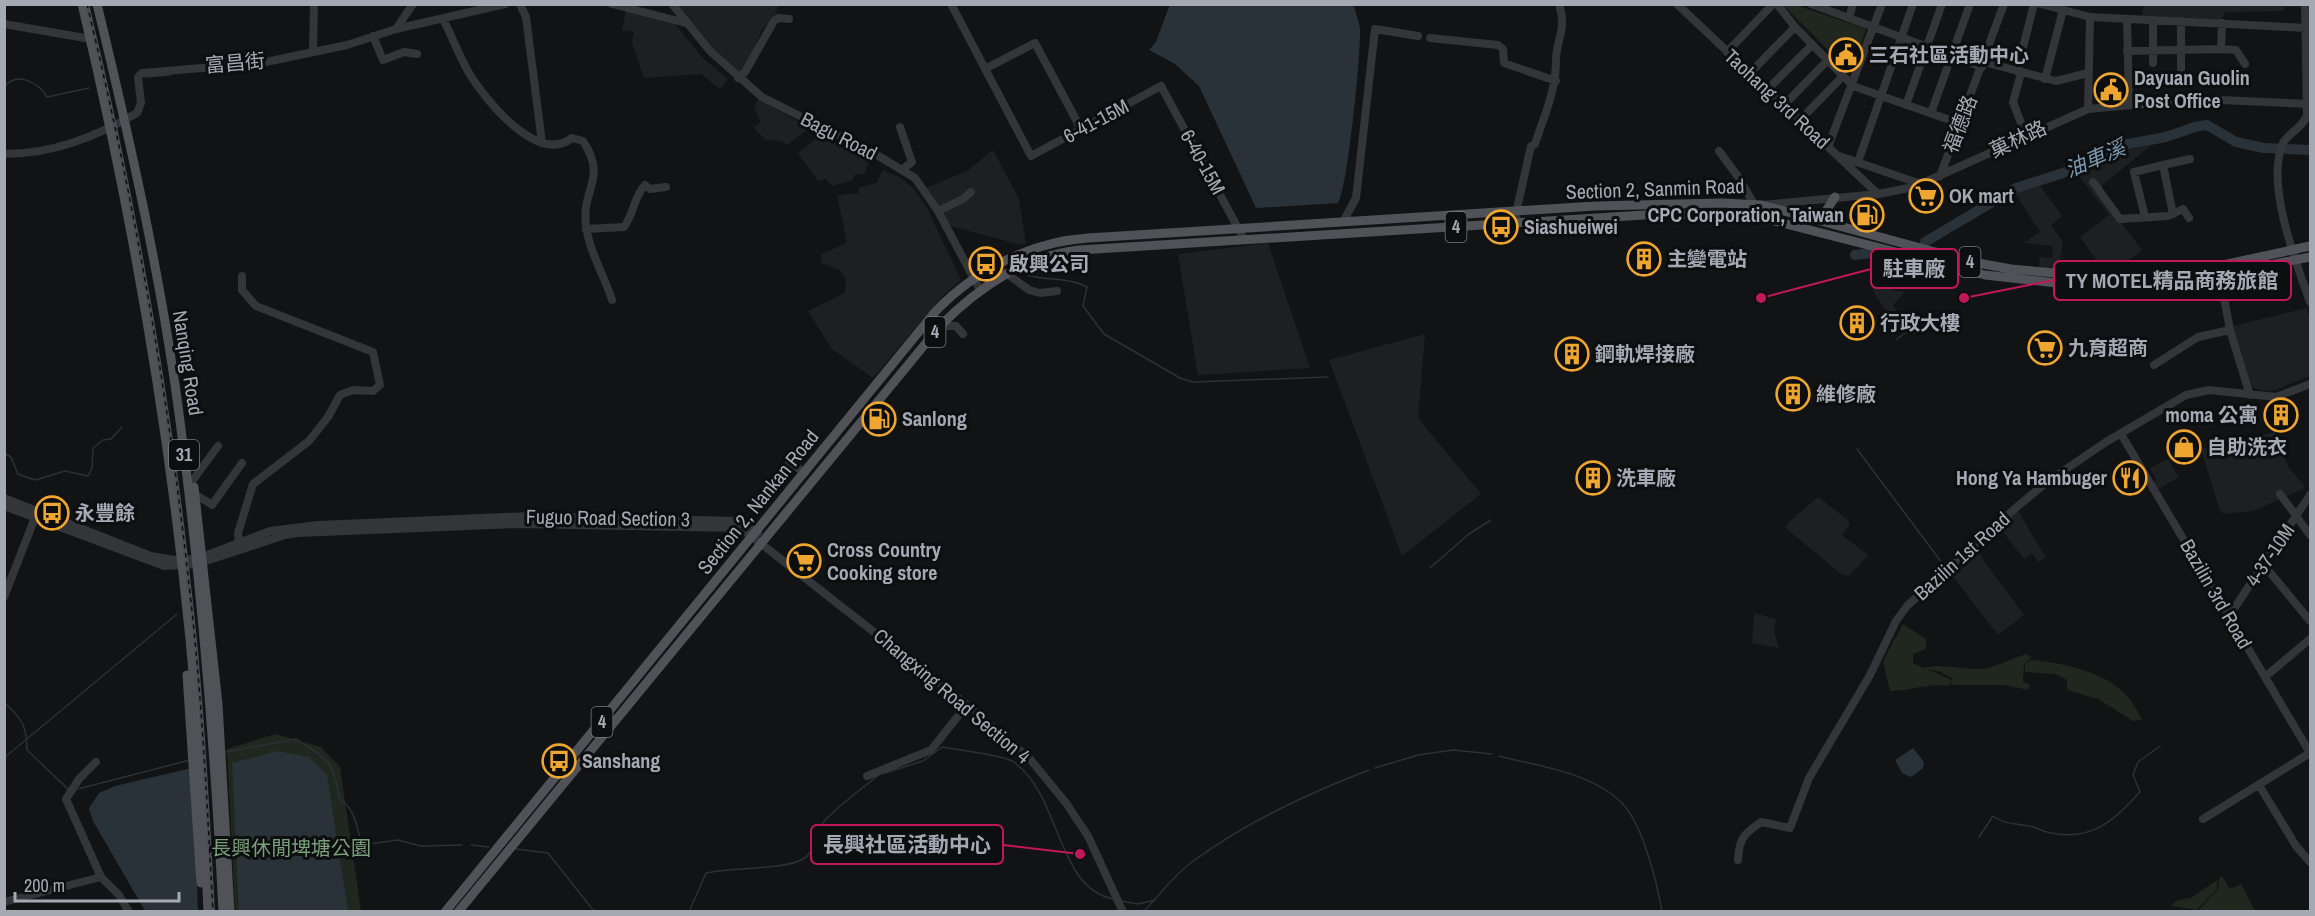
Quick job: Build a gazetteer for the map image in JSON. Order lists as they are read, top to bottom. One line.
{"streets":{"main road":["Section 2, Sanmin Road","4","Nanqing Road","31","Section 2, Nankan Road"],"street":["富昌街","Taohang 3rd Road","6-41-15M","福德路","Bagu Road","菓林路","6-40-15M","Fuguo Road Section 3","4-37-10M","Bazilin 1st Road","Bazilin 3rd Road","Changxing Road Section 4"]},"crossings":[["富昌街","Nanqing Road"],["富昌街","31"],["Taohang 3rd Road","菓林路"],["6-41-15M","6-40-15M"],["福德路","菓林路"],["Bagu Road","Section 2, Nankan Road"],["菓林路","Section 2, Sanmin Road"],["6-40-15M","Section 2, Sanmin Road"],["Section 2, Sanmin Road","Section 2, Nankan Road"],["Nanqing Road","31"],["Nanqing Road","Fuguo Road Section 3"],["31","Fuguo Road Section 3"],["Section 2, Nankan Road","Fuguo Road Section 3"],["Section 2, Nankan Road","Changxing Road Section 4"],["4-37-10M","Bazilin 3rd Road"],["Bazilin 1st Road","Bazilin 3rd Road"]],"water":["油車溪"],"parks":["長興休閒埤塘公園"],"places":{"public building":["三石社區活動中心","Dayuan Guolin Post Office"],"supermarket":["OK mart","九育超商","Cross Country Cooking store"],"fuel station":["CPC Corporation, Taiwan","Sanlong"],"bus stop":["Siashueiwei","啟興公司","永豐餘","Sanshang"],"building":["主變電站","行政大樓","鋼軌焊接廠","維修廠","moma 公寓","洗車廠"],"other":["駐車廠","TY MOTEL精品商務旅館","長興社區活動中心"],"shop":["自助洗衣"],"restaurant":["Hong Ya Hambuger"]},"scale_bar":"200 m"}
